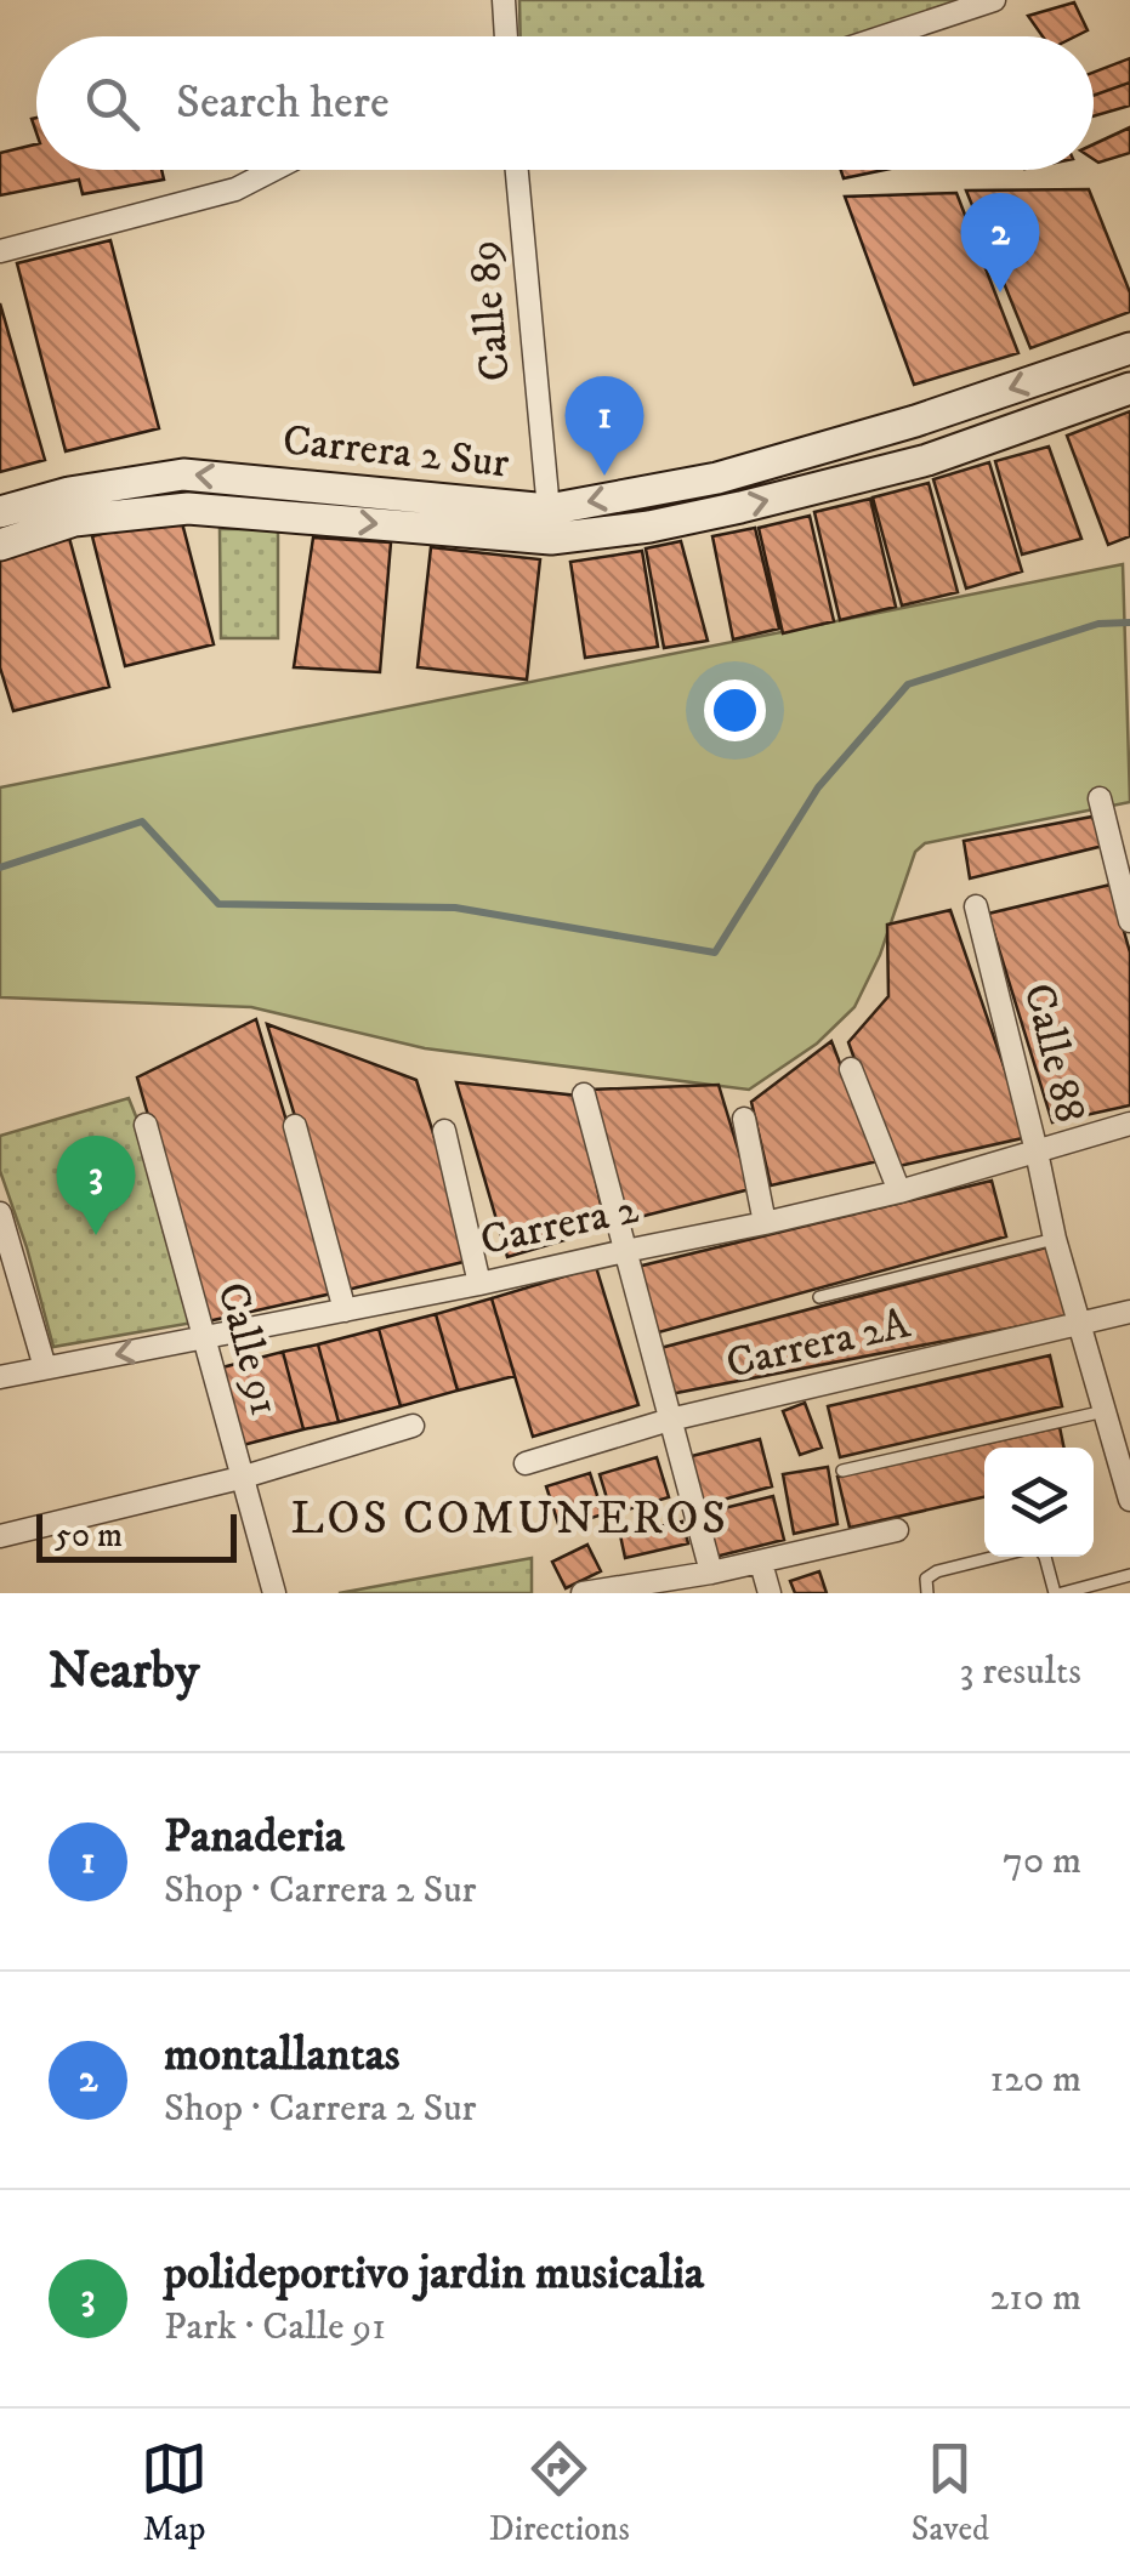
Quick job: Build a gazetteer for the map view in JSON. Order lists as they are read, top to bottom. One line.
{"streets":{"street":["Calle 89","Carrera 2 Sur","Calle 88","Carrera 2","Carrera 2A","Calle 91"]},"crossings":[["Calle 89","Carrera 2 Sur"],["Calle 88","Carrera 2"],["Calle 88","Carrera 2A"],["Carrera 2","Calle 91"]],"districts":["LOS COMUNEROS"],"scale_bar":"50 m","page":{"search":"Search here","pins":["2","1","3"],"scale":"50 m","heading":["Nearby","3 results"],"list":[{"mark":"1","name":"Panaderia","note":"Shop · Carrera 2 Sur","value":"70 m"},{"mark":"2","name":"montallantas","note":"Shop · Carrera 2 Sur","value":"120 m"},{"mark":"3","name":"polideportivo jardin musicalia","note":"Park · Calle 91","value":"210 m"}],"nav":["Map","Directions","Saved"]}}
